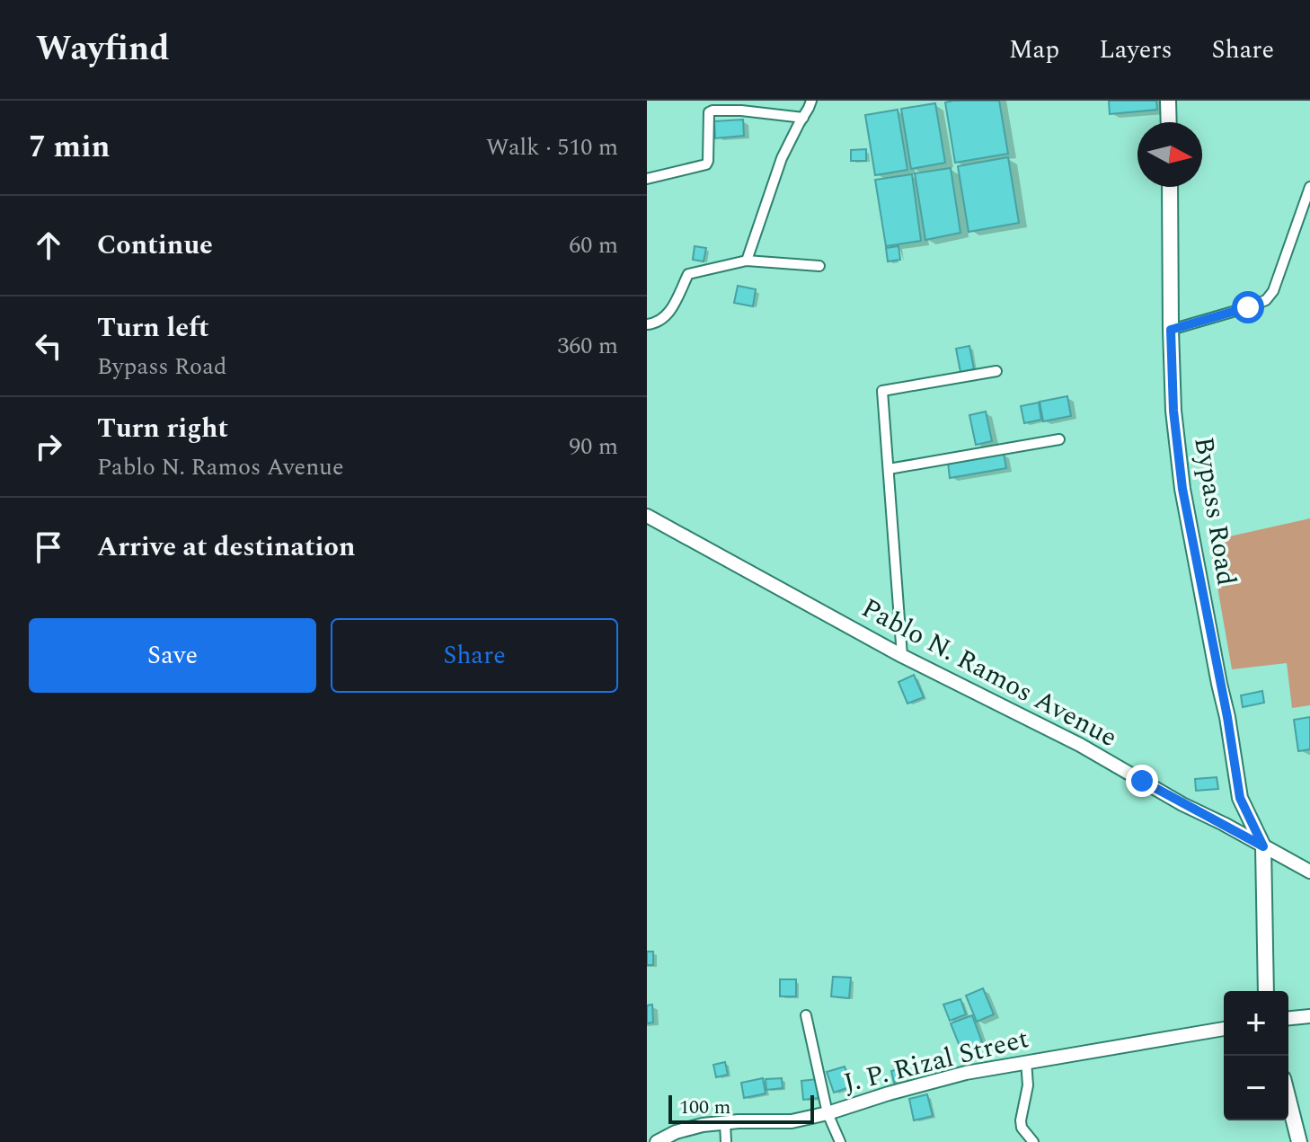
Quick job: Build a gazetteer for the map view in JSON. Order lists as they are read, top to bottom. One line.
{"streets":{"main road":["Bypass Road"],"street":["Pablo N. Ramos Avenue","J. P. Rizal Street"]},"crossings":[["Bypass Road","Pablo N. Ramos Avenue"]],"scale_bar":"100 m","north":"right","page":{"header":"Wayfind","nav":["Map","Layers","Share"],"heading":["7 min","Walk · 510 m"],"list":[["Continue","60 m"],["Turn left","Bypass Road","360 m"],["Turn right","Pablo N. Ramos Avenue","90 m"],"Arrive at destination"],"buttons":["Save","Share"],"map_buttons":["+","−"],"scale":"100 m"}}
